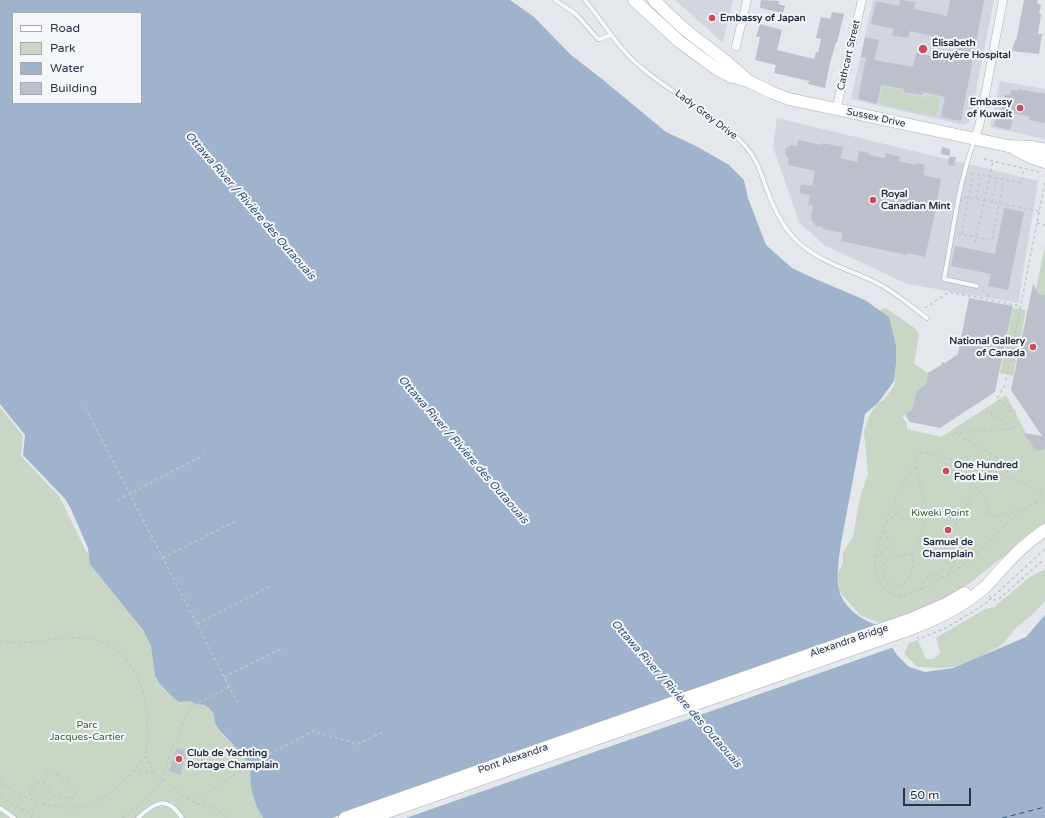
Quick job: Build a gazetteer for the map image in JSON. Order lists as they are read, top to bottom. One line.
{"streets":{"main road":["Sussex Drive","Alexandra Bridge","Pont Alexandra"],"street":["Cathcart Street"],"lane":["Lady Grey Drive"]},"crossings":[["Cathcart Street","Sussex Drive"],["Alexandra Bridge","Pont Alexandra"]],"water":["Ottawa River / Rivière des Outaouais"],"parks":["Kìwekì Point","Parc Jacques-Cartier"],"places":["Embassy of Japan","Élisabeth Bruyère Hospital","Embassy of Kuwait","Royal Canadian Mint","National Gallery of Canada","One Hundred Foot Line","Samuel de Champlain","Club de Yachting Portage Champlain"],"legend":["Road","Park","Water","Building"],"scale_bar":"50 m"}
